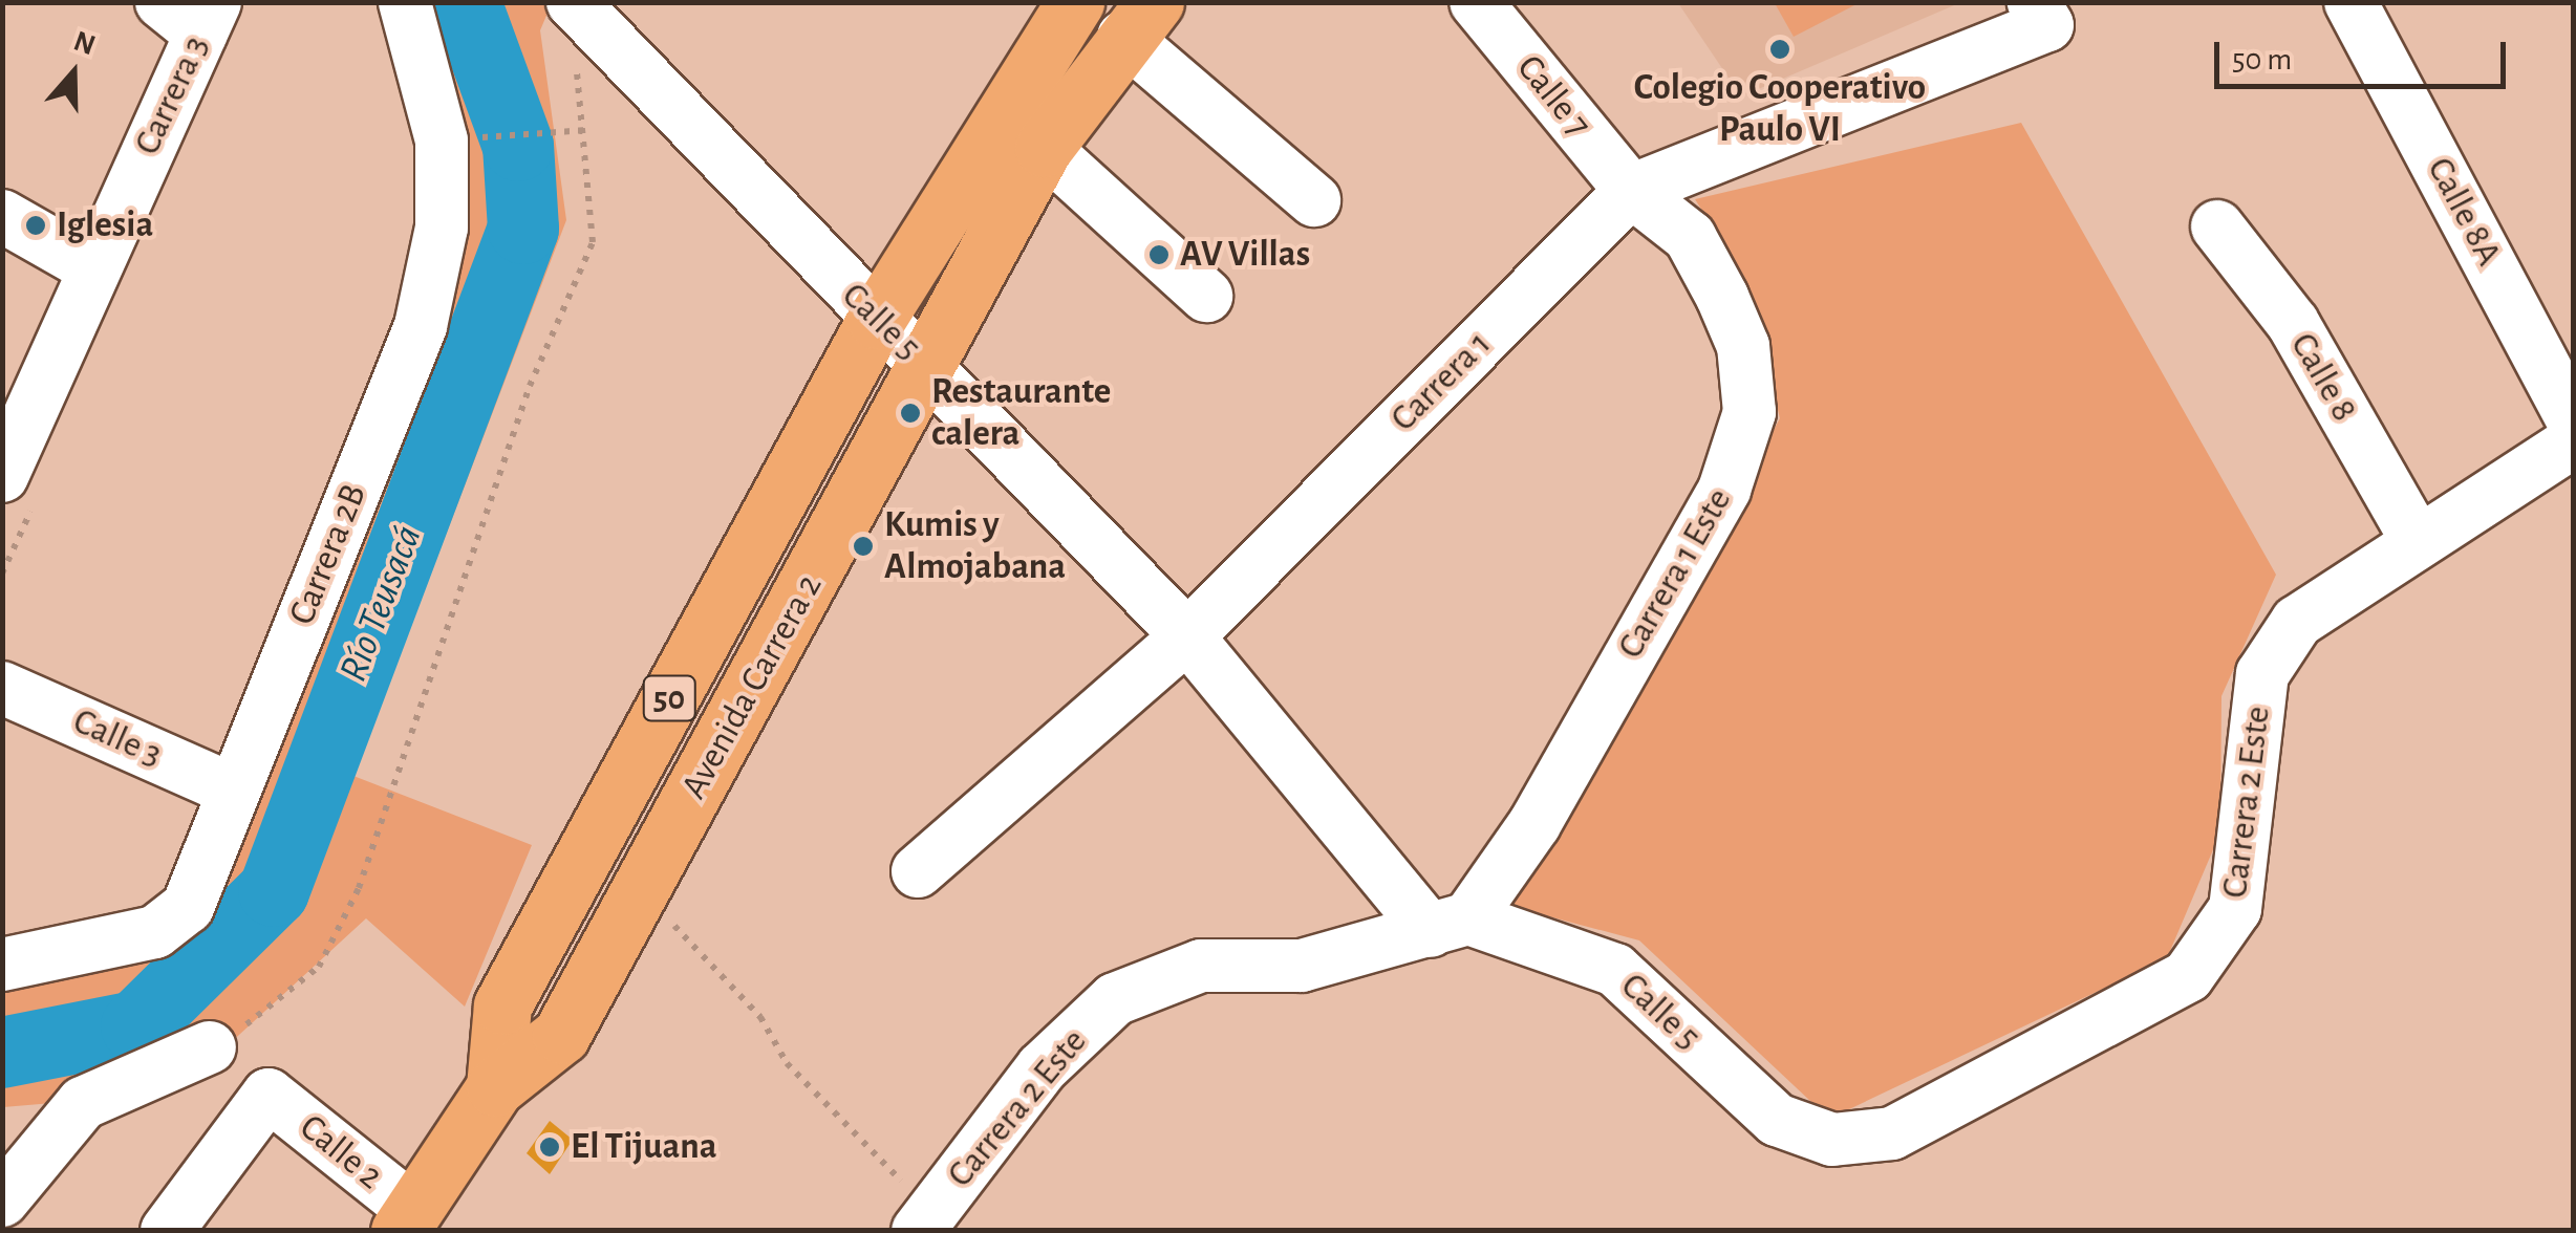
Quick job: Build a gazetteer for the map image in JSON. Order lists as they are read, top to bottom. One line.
{"streets":{"main road":["Avenida Carrera 2","50"],"street":["Carrera 3","Calle 7","Calle 8A","Calle 5","Calle 8","Carrera 1","Carrera 2B","Carrera 1 Este","Calle 3","Carrera 2 Este","Calle 2"]},"crossings":[["Calle 7","Carrera 1"],["Calle 7","Carrera 1 Este"],["Calle 8A","Carrera 2 Este"],["Calle 5","Carrera 1"],["Calle 5","Carrera 1 Este"],["Calle 5","Avenida Carrera 2"],["Calle 5","Carrera 2 Este"],["Calle 8","Carrera 2 Este"],["Carrera 1","Carrera 1 Este"],["Carrera 2B","Calle 3"],["Carrera 1 Este","Carrera 2 Este"],["Avenida Carrera 2","Calle 2"]],"water":["Río Teusacá"],"places":["Colegio Cooperativo Paulo VI","Iglesia","AV Villas","Restaurante calera","Kumis y Almojabana","El Tijuana"],"scale_bar":"50 m","north":"top"}
